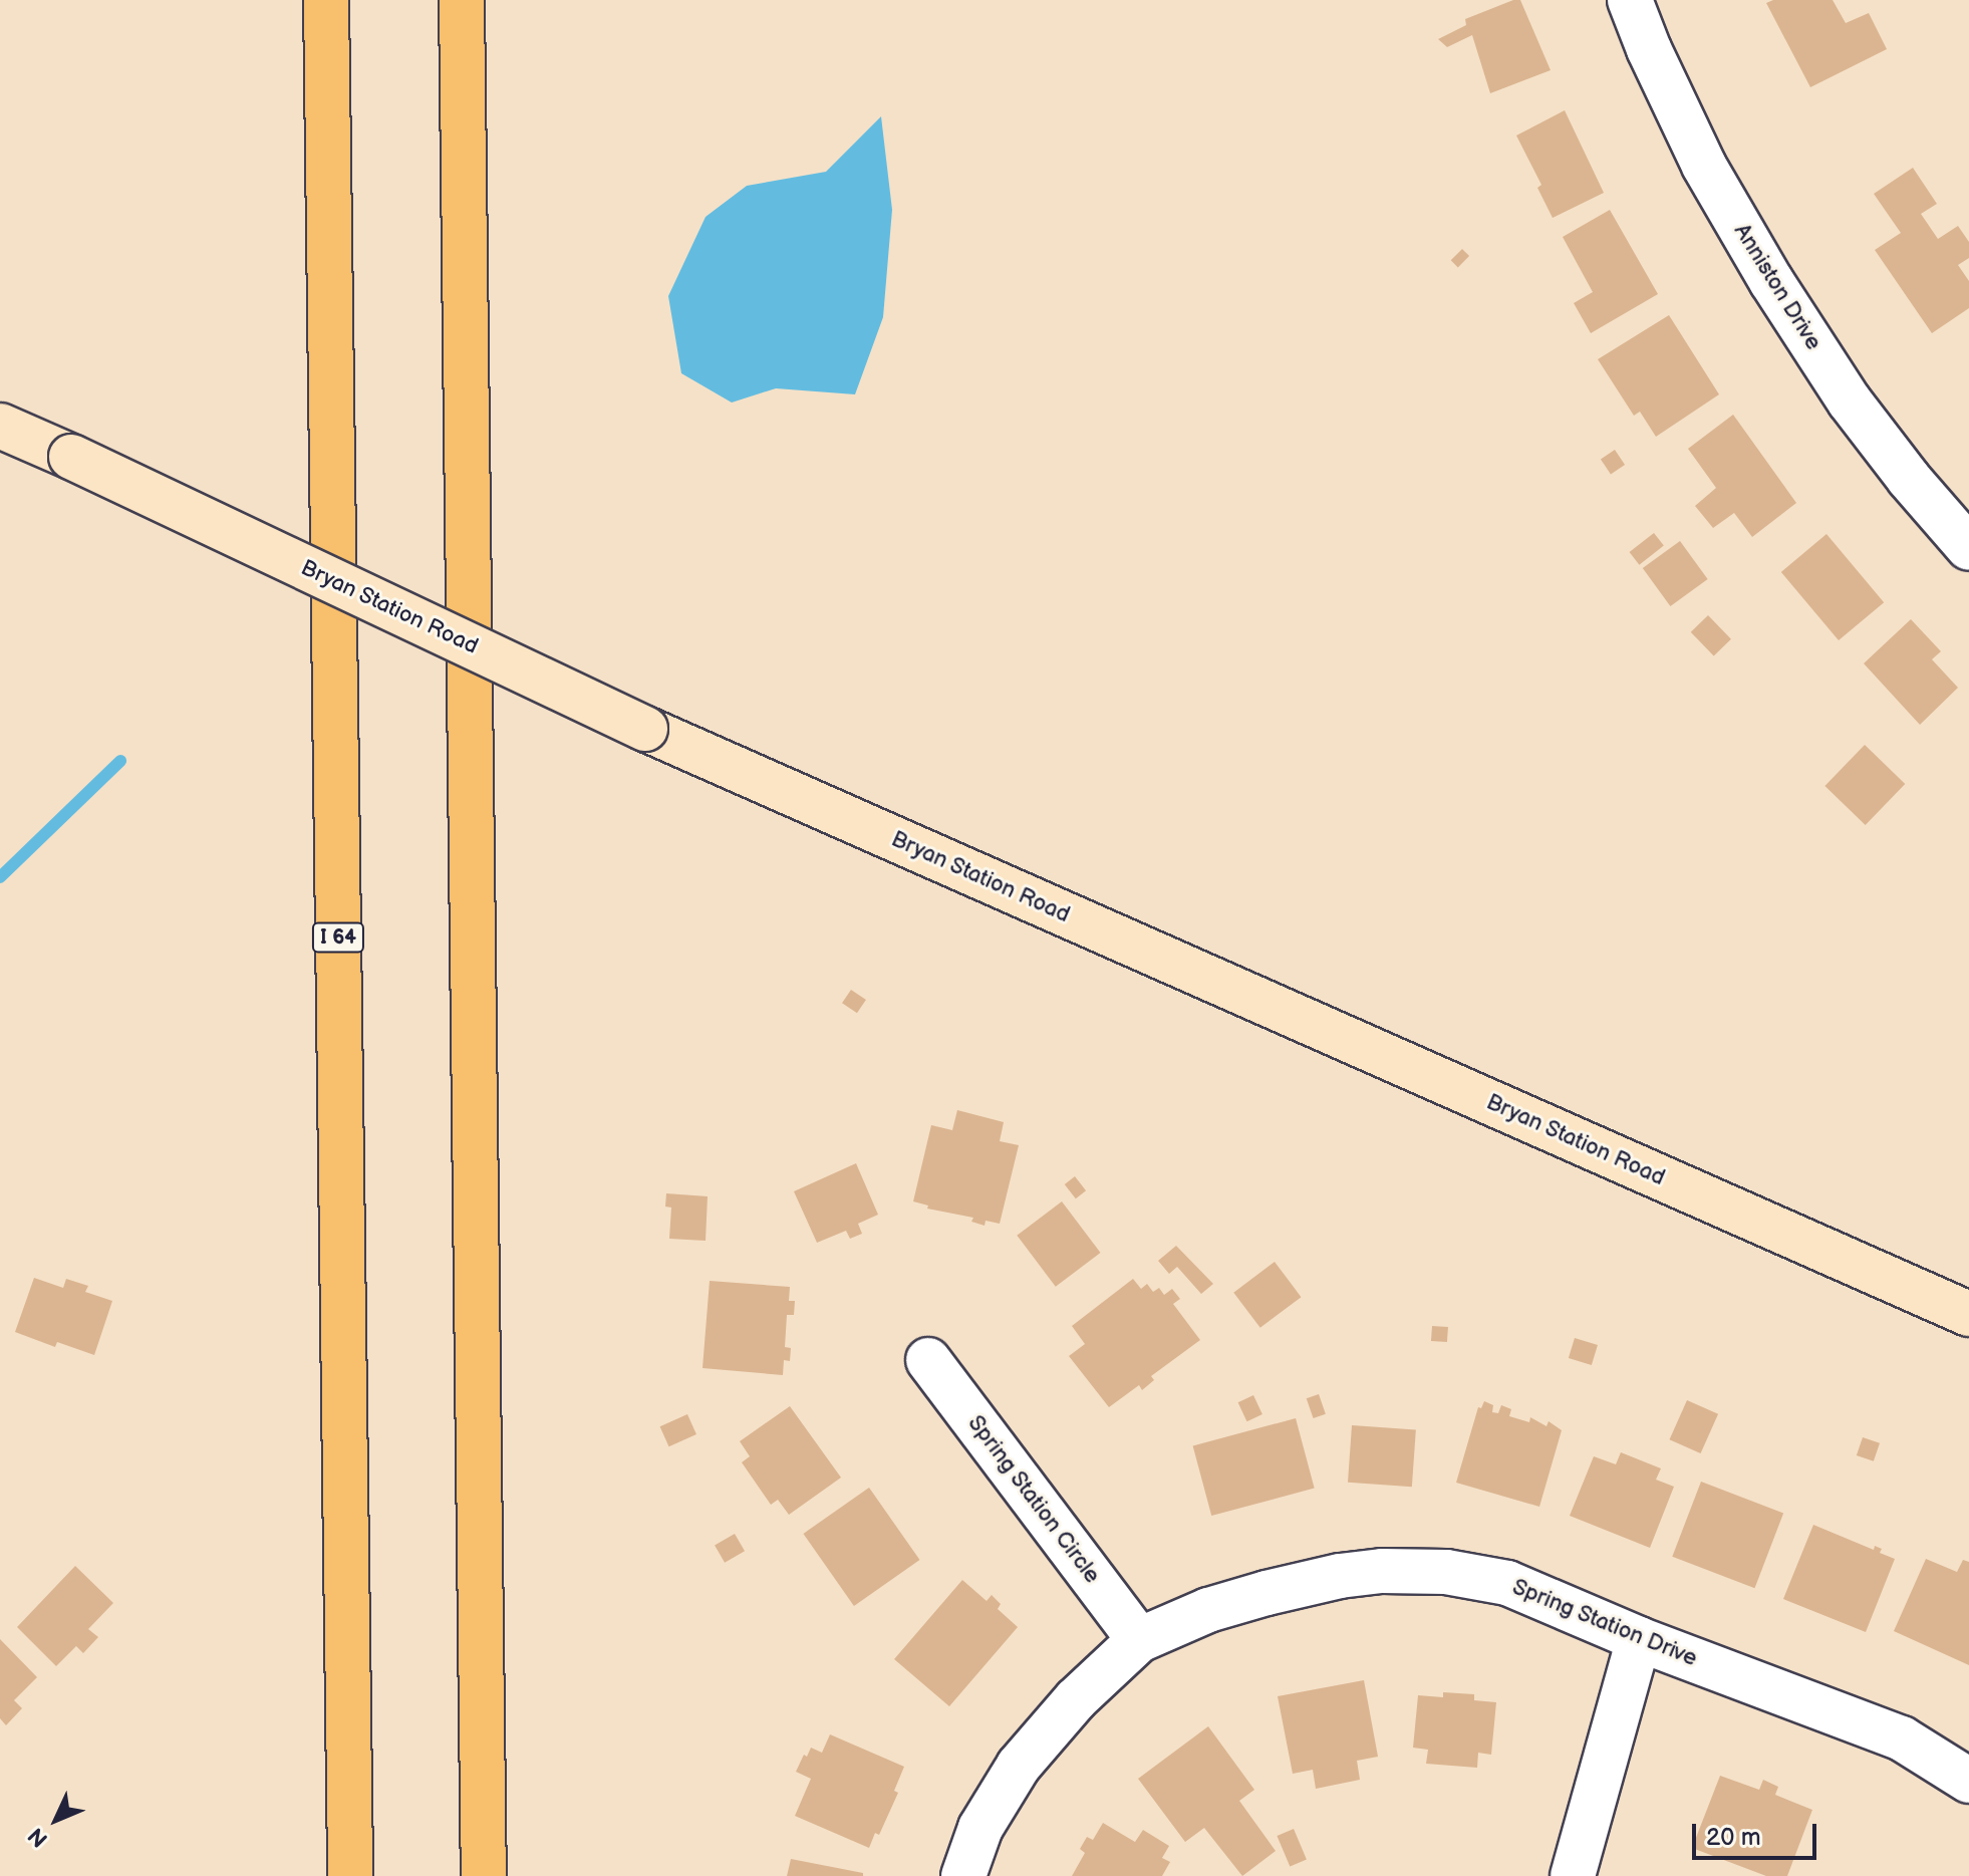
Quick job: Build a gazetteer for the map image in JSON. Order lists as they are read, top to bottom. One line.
{"streets":{"highway":["I 64"],"main road":["Bryan Station Road"],"street":["Anniston Drive","Spring Station Circle","Spring Station Drive"]},"crossings":[["Spring Station Circle","Spring Station Drive"]],"scale_bar":"20 m","north":"bottom left"}
